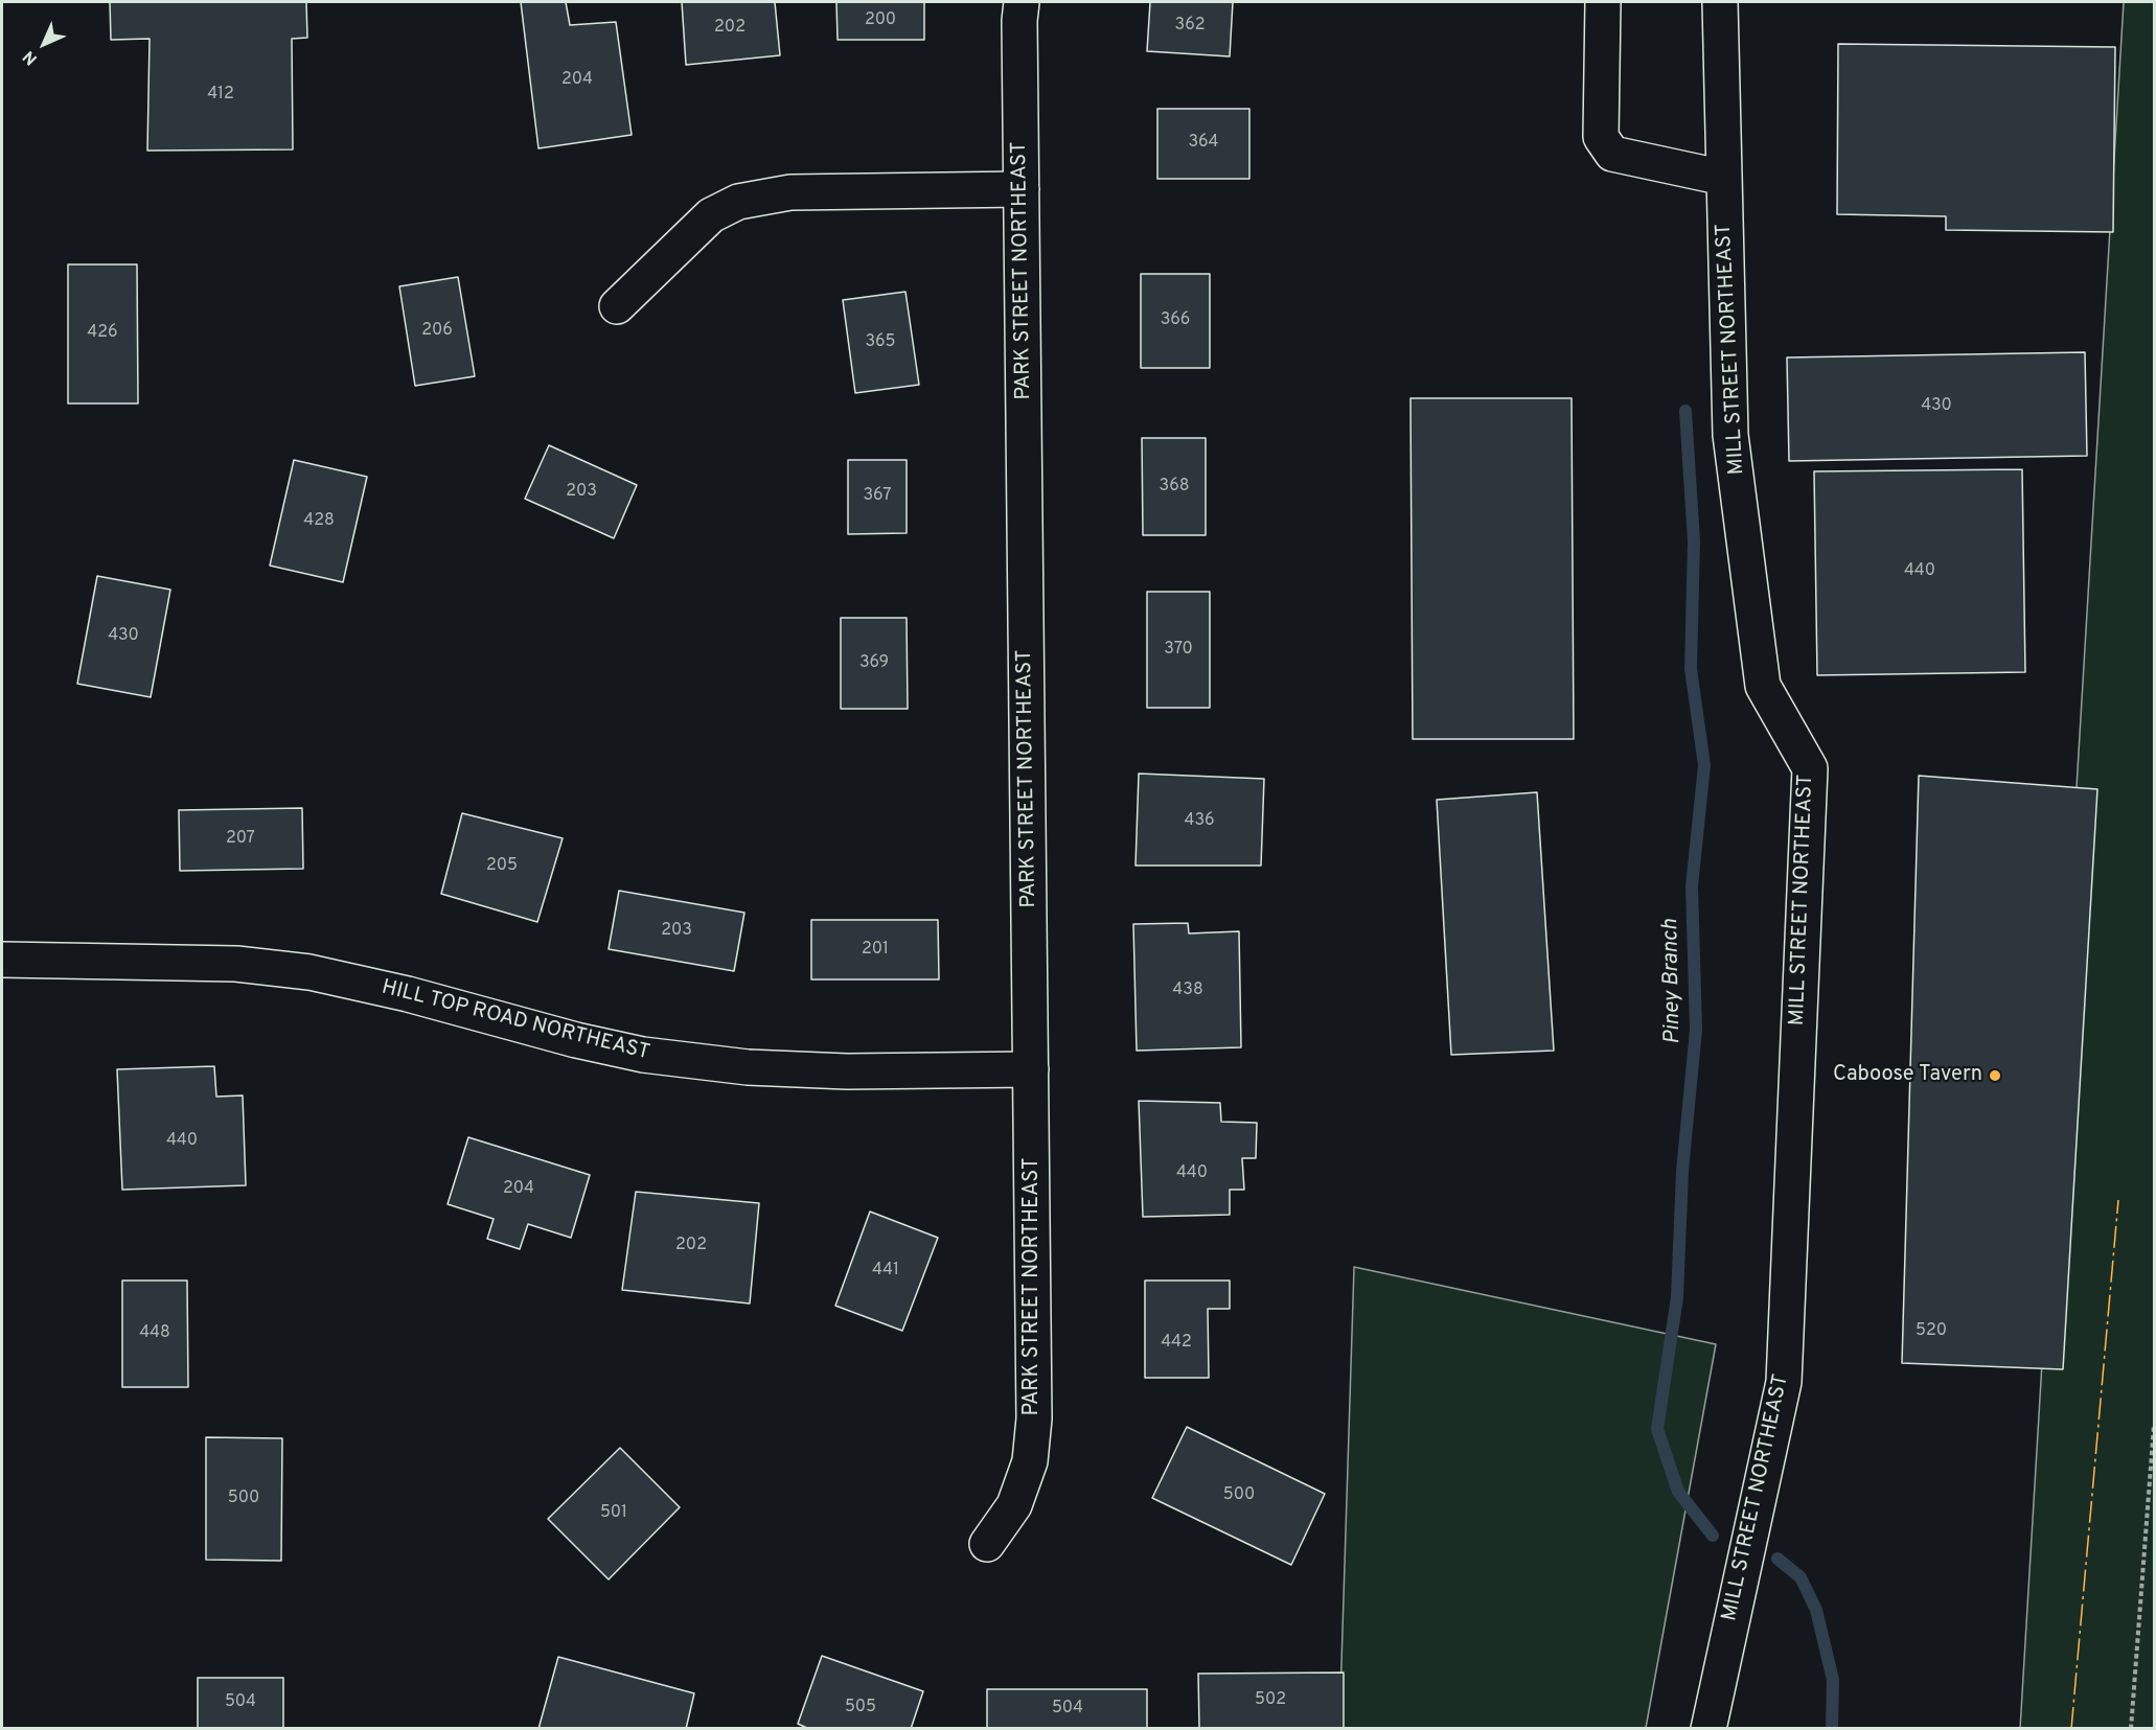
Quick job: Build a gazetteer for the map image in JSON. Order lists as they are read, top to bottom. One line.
{"streets":{"street":["PARK STREET NORTHEAST","MILL STREET NORTHEAST","HILL TOP ROAD NORTHEAST"]},"crossings":[["PARK STREET NORTHEAST","HILL TOP ROAD NORTHEAST"]],"water":["Piney Branch"],"places":["Caboose Tavern"],"house_numbers":["200","362","202","204","412","364","366","206","426","365","430","368","203","367","428","440","430","370","369","436","207","205","203","201","438","440","440","204","202","441","520","448","442","500","500","501","502","504","505","504"],"north":"bottom left"}
